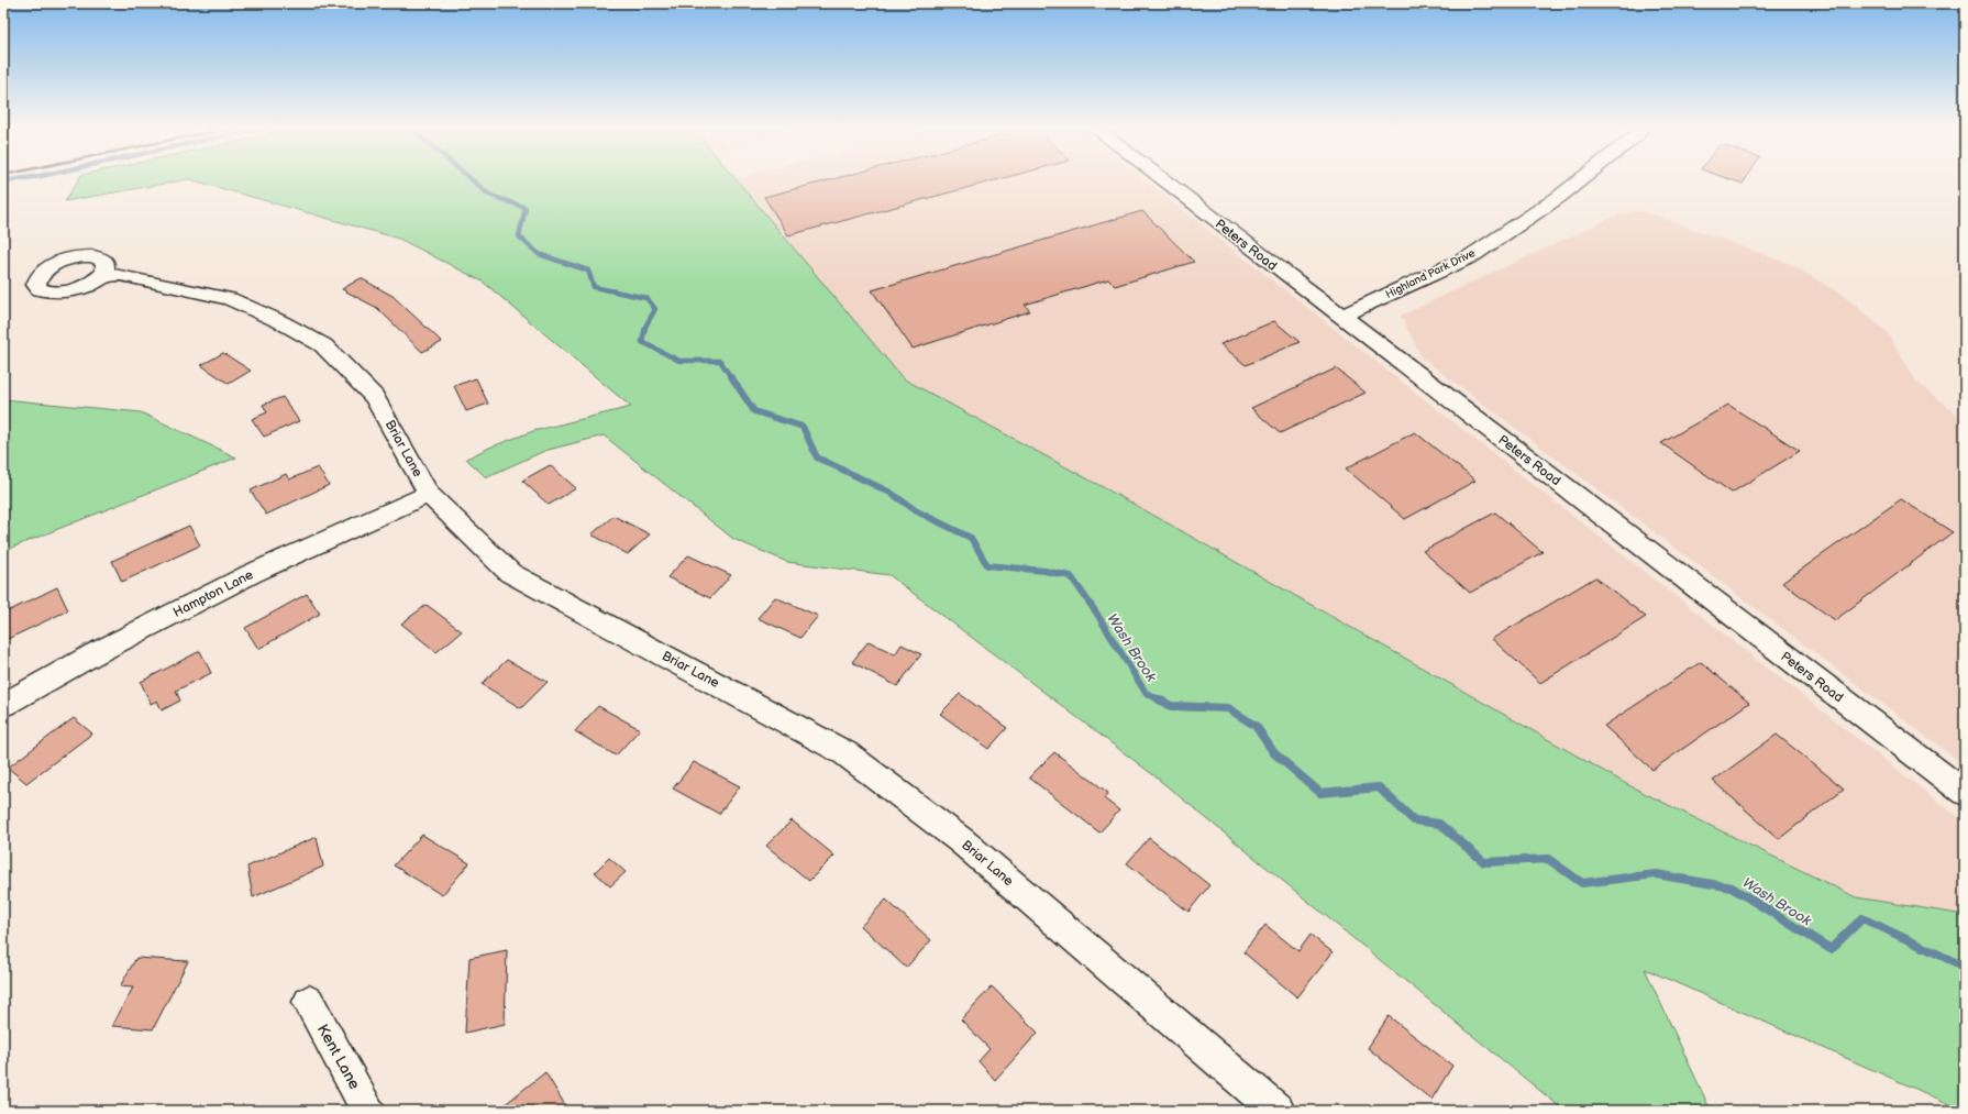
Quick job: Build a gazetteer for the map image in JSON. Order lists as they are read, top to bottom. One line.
{"streets":{"street":["Peters Road","Highland Park Drive","Briar Lane","Hampton Lane","Kent Lane"]},"crossings":[["Peters Road","Highland Park Drive"],["Briar Lane","Hampton Lane"]],"water":["Wash Brook"]}
